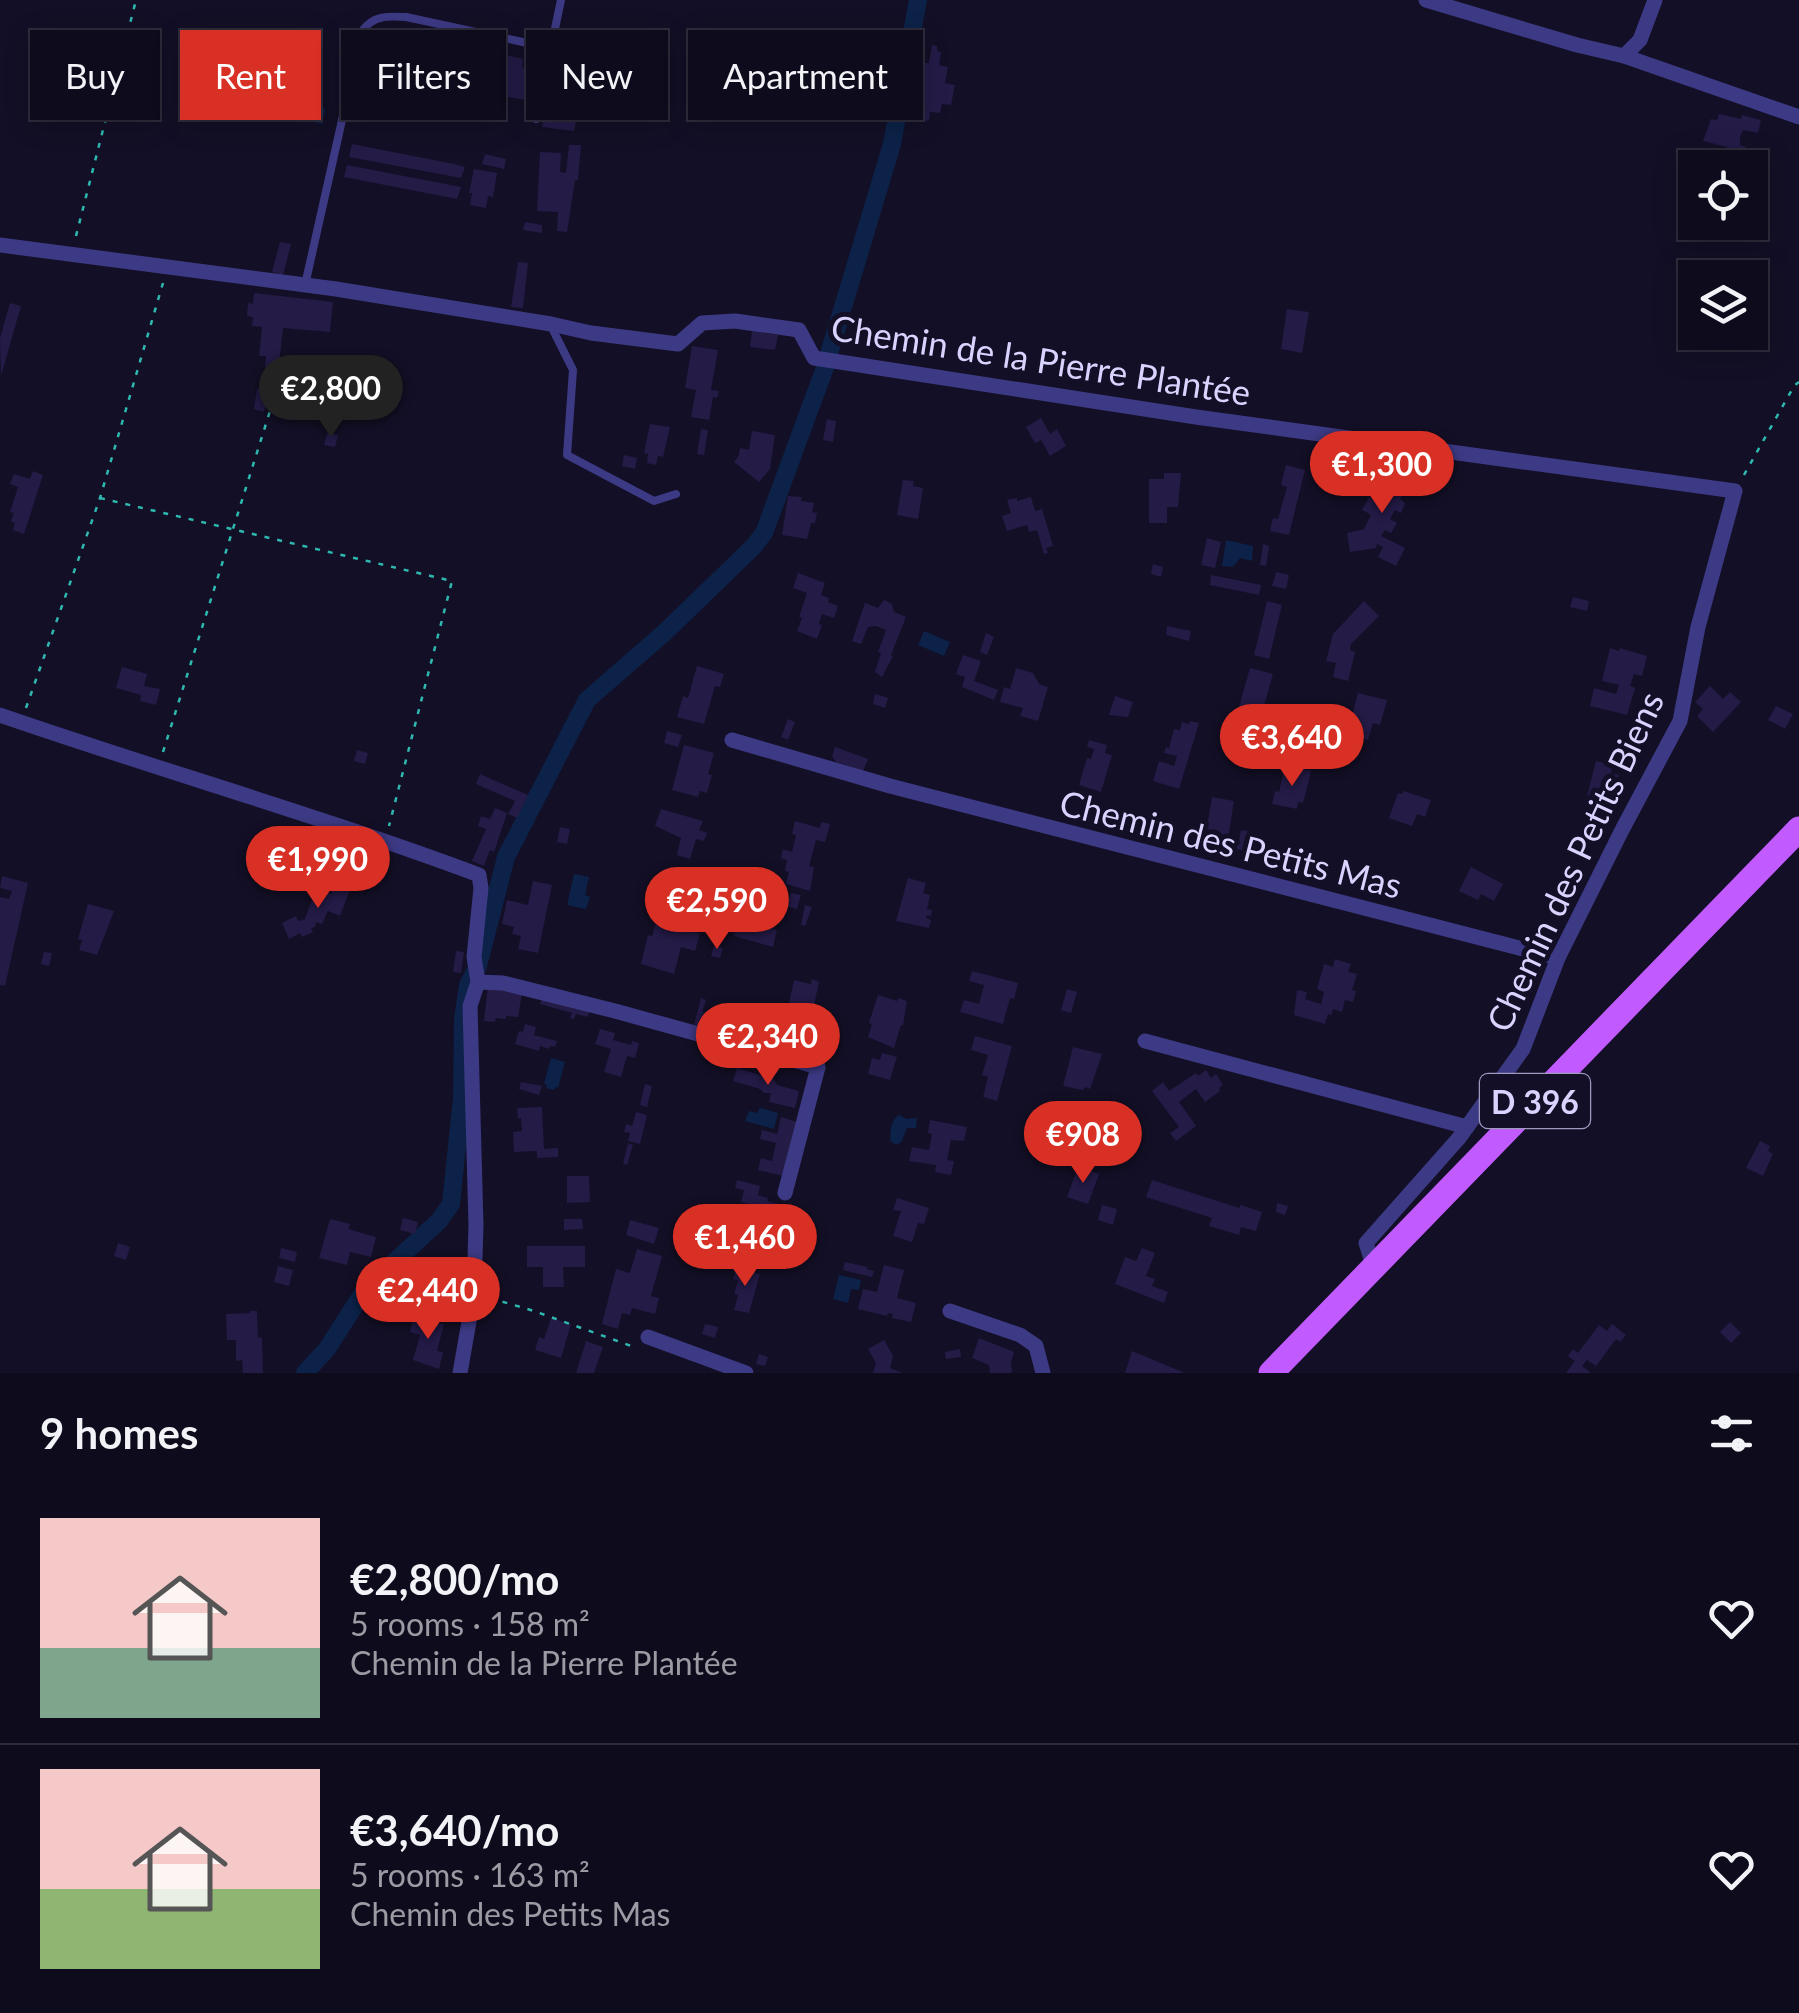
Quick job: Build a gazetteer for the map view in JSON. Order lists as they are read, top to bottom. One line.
{"streets":{"main road":["D 396"],"street":["Chemin de la Pierre Plantée","Chemin des Petits Mas","Chemin des Petits Biens"]},"crossings":[["Chemin de la Pierre Plantée","Chemin des Petits Biens"],["Chemin des Petits Mas","Chemin des Petits Biens"],["Chemin des Petits Biens","D 396"]],"page":{"chip":["Buy","Rent","Filters","New","Apartment"],"price":["€2,800","€1,300","€3,640","€1,990","€2,590","€2,340","€908","€1,460","€2,440"],"heading":"9 homes","list":[{"name":"€2,800/mo","note":"5 rooms · 158 m² · Chemin de la Pierre Plantée"},{"name":"€3,640/mo","note":"5 rooms · 163 m² · Chemin des Petits Mas"}]}}
